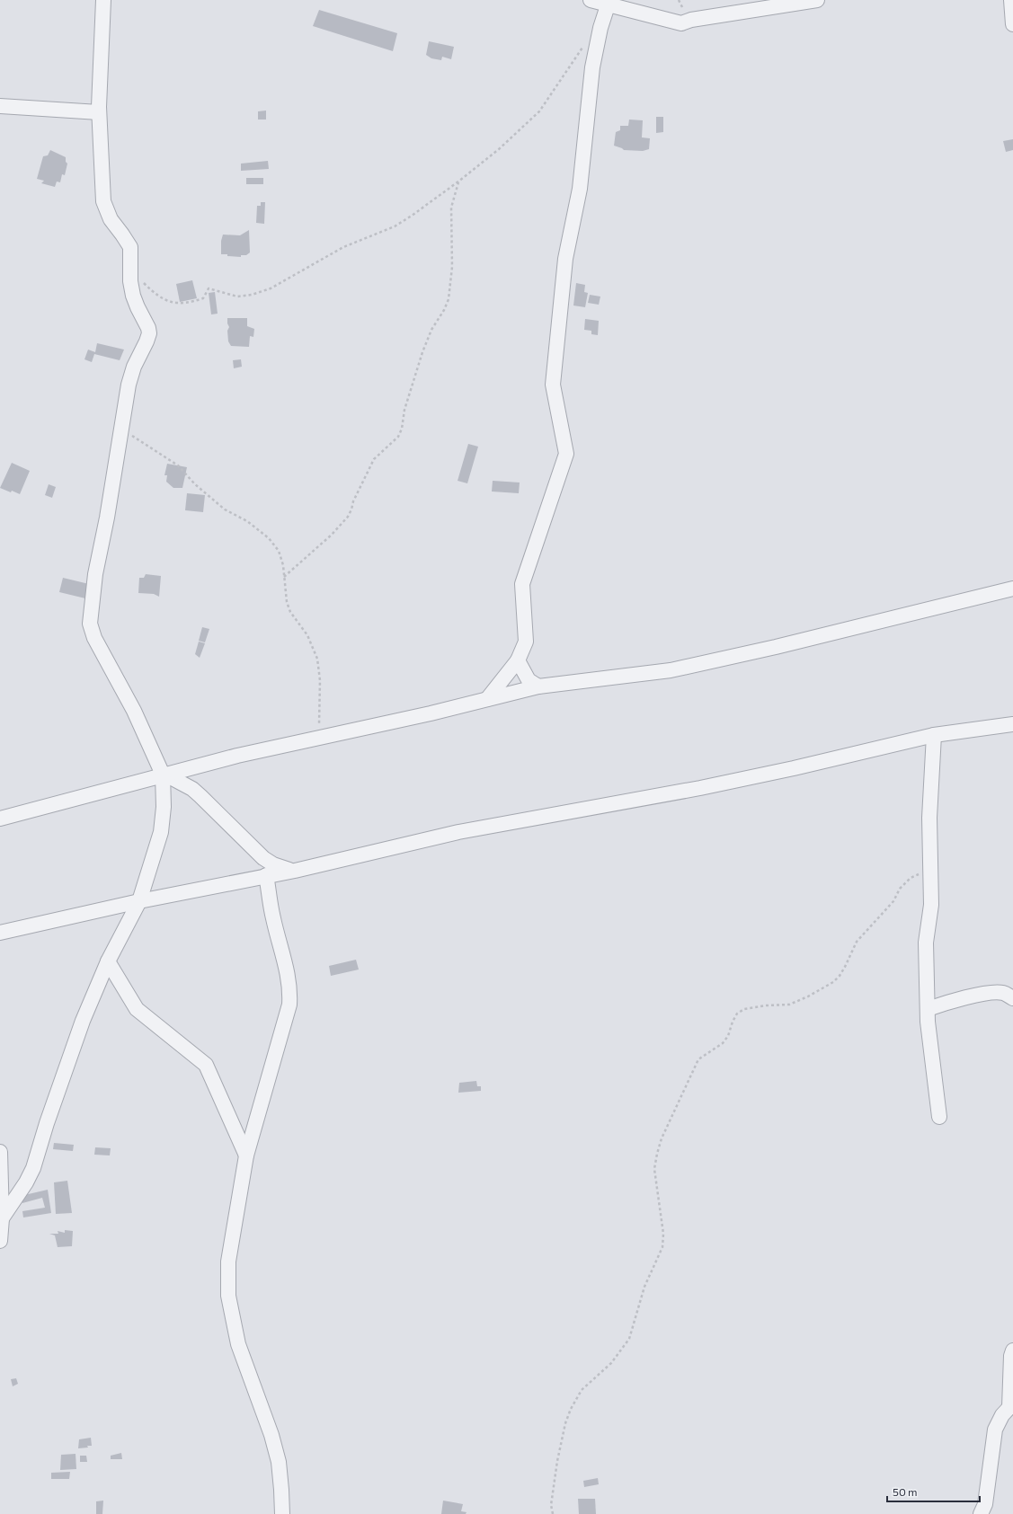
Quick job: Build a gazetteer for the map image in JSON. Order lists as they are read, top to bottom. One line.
{"scale_bar":"50 m"}
